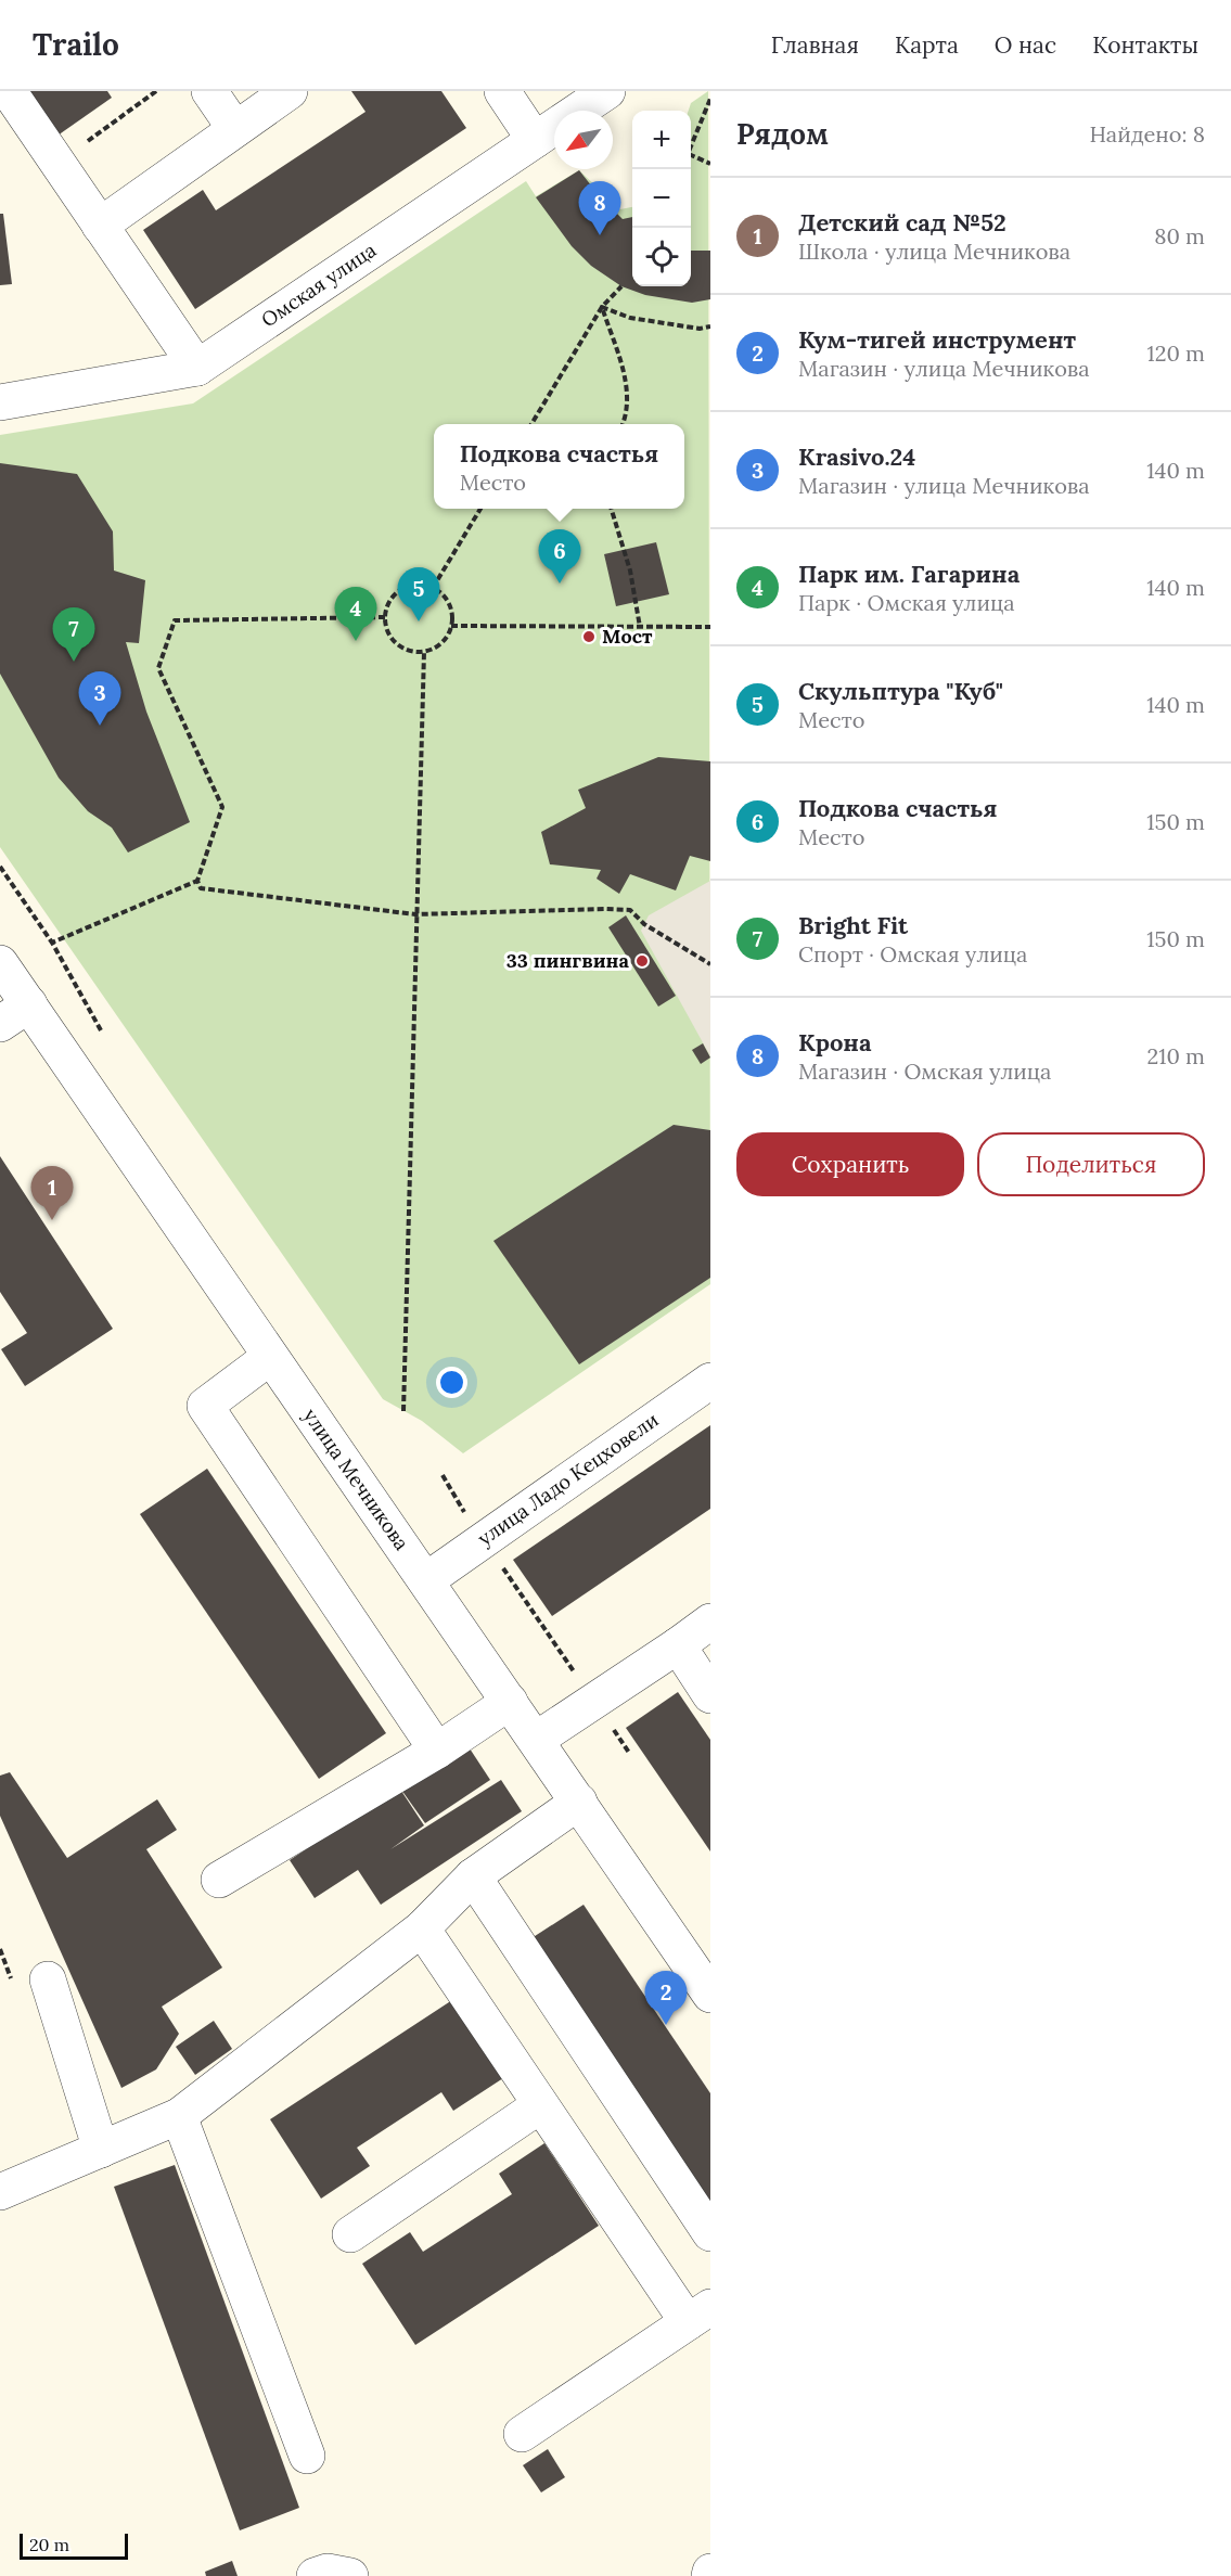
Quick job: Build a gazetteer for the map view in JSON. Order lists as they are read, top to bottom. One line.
{"streets":{"street":["Омская улица","улица Мечникова","улица Ладо Кецховели"]},"crossings":[["улица Мечникова","улица Ладо Кецховели"]],"places":["Мост","33 пингвина"],"scale_bar":"20 m","north":"bottom left","page":{"header":"Trailo","nav":["Главная","Карта","О нас","Контакты"],"heading":["Рядом","Найдено: 8"],"map_buttons":["+","−"],"list":[{"mark":"1","name":"Детский сад №52","note":"Школа · улица Мечникова","value":"80 m"},{"mark":"2","name":"Кум-тигей инструмент","note":"Магазин · улица Мечникова","value":"120 m"},{"mark":"3","name":"Krasivo.24","note":"Магазин · улица Мечникова","value":"140 m"},{"mark":"4","name":"Парк им. Гагарина","note":"Парк · Омская улица","value":"140 m"},{"mark":"5","name":"Скульптура \"Куб\"","note":"Место","value":"140 m"},{"mark":"6","name":"Подкова счастья","note":"Место","value":"150 m"},{"mark":"7","name":"Bright Fit","note":"Спорт · Омская улица","value":"150 m"},{"mark":"8","name":"Крона","note":"Магазин · Омская улица","value":"210 m"}],"pins":["8","6","5","4","7","3","1","2"],"popup":["Подкова счастья","Место"],"buttons":["Сохранить","Поделиться"],"scale":"20 m"}}
